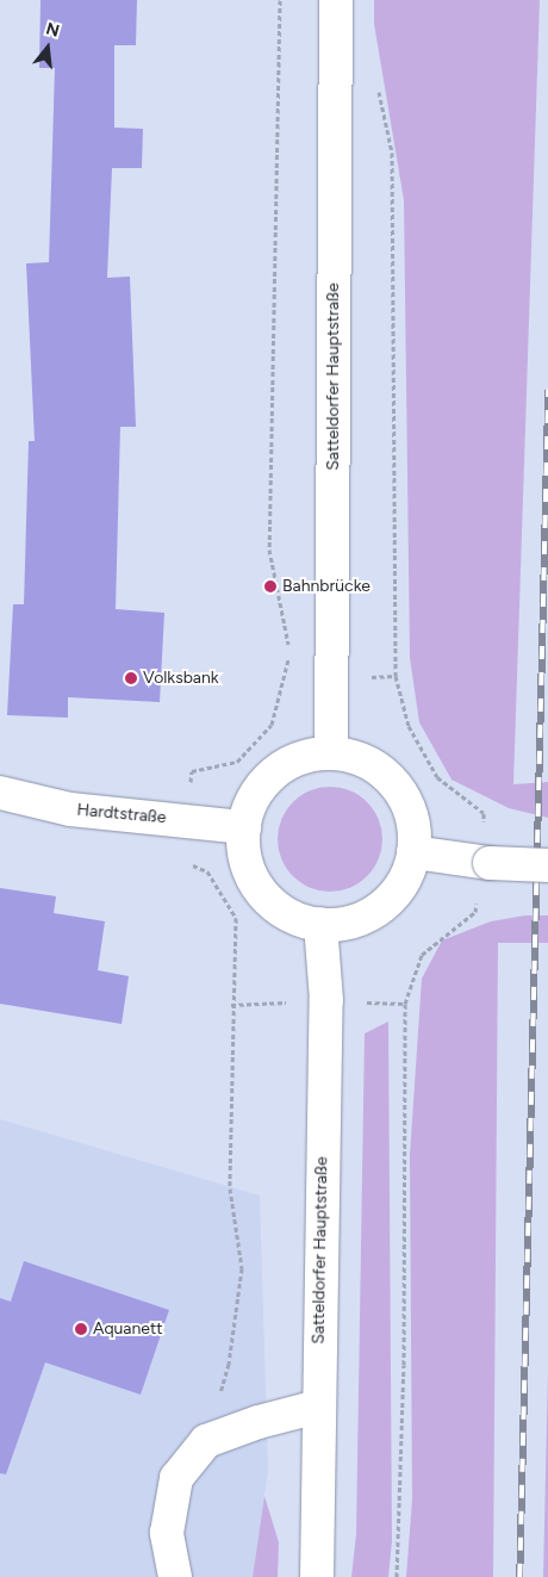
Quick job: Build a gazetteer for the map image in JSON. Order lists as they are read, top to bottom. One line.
{"streets":{"street":["Satteldorfer Hauptstraße","Hardtstraße"]},"crossings":[["Satteldorfer Hauptstraße","Hardtstraße"]],"places":["Bahnbrücke","Volksbank","Aquanett"],"north":"top"}
